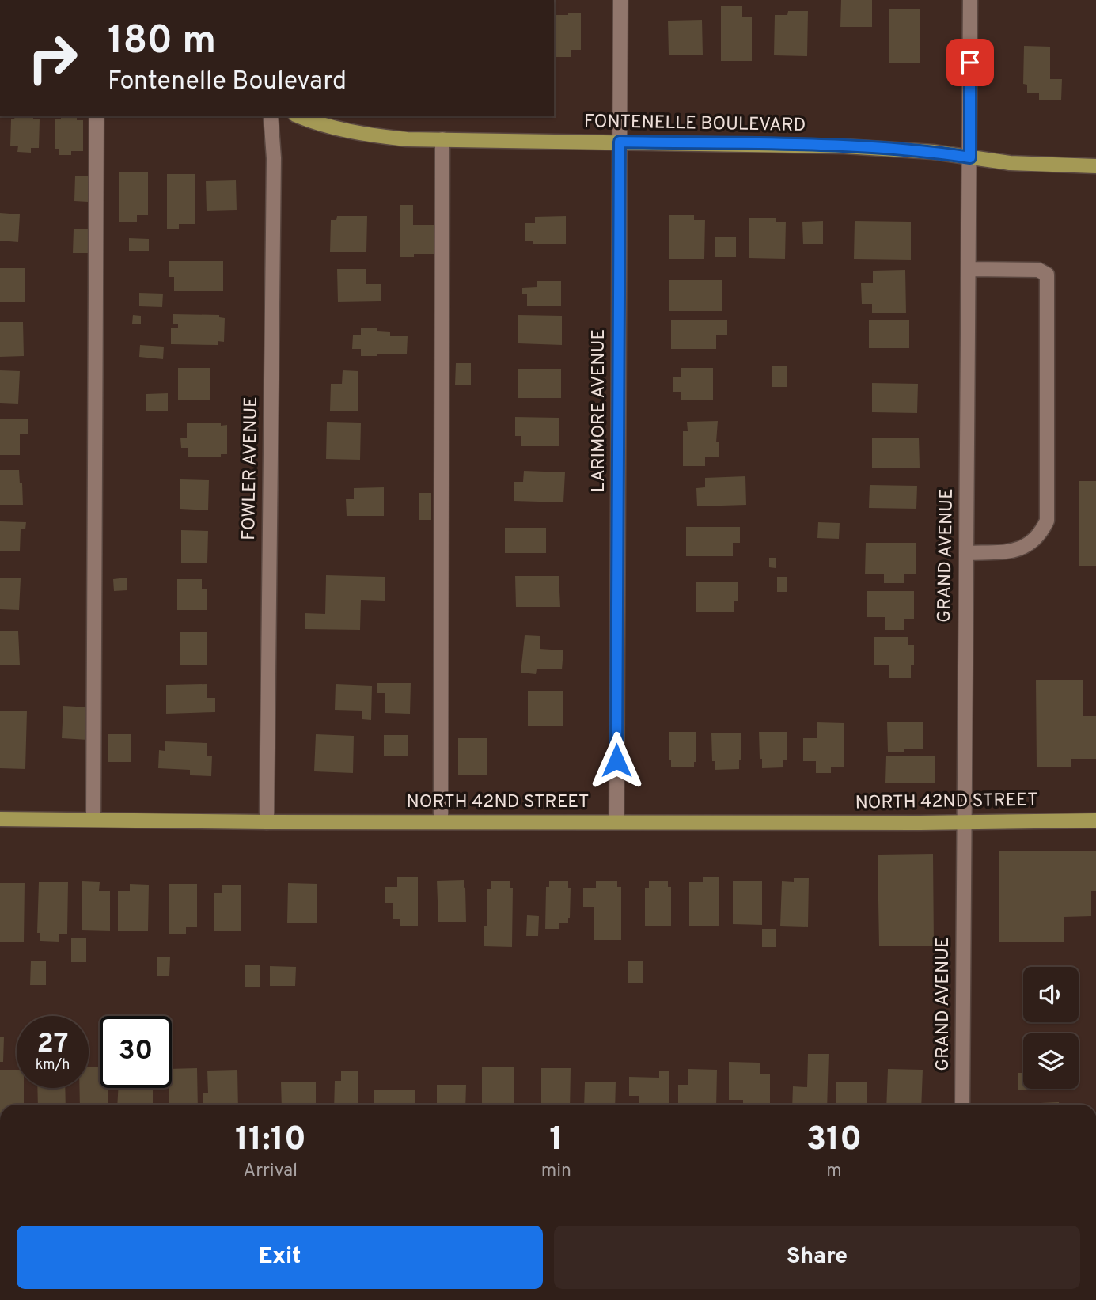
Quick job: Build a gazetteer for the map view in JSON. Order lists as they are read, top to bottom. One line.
{"streets":{"main road":["FONTENELLE BOULEVARD","NORTH 42ND STREET"],"street":["LARIMORE AVENUE","FOWLER AVENUE","GRAND AVENUE"]},"crossings":[["FONTENELLE BOULEVARD","LARIMORE AVENUE"],["FONTENELLE BOULEVARD","GRAND AVENUE"],["LARIMORE AVENUE","NORTH 42ND STREET"],["FOWLER AVENUE","NORTH 42ND STREET"],["GRAND AVENUE","NORTH 42ND STREET"]],"page":{"turn":["180 m","Fontenelle Boulevard"],"speed":"27 km/h","limit":"30","eta":["11:10","Arrival","1","min","310","m"],"buttons":["Exit","Share"]}}
